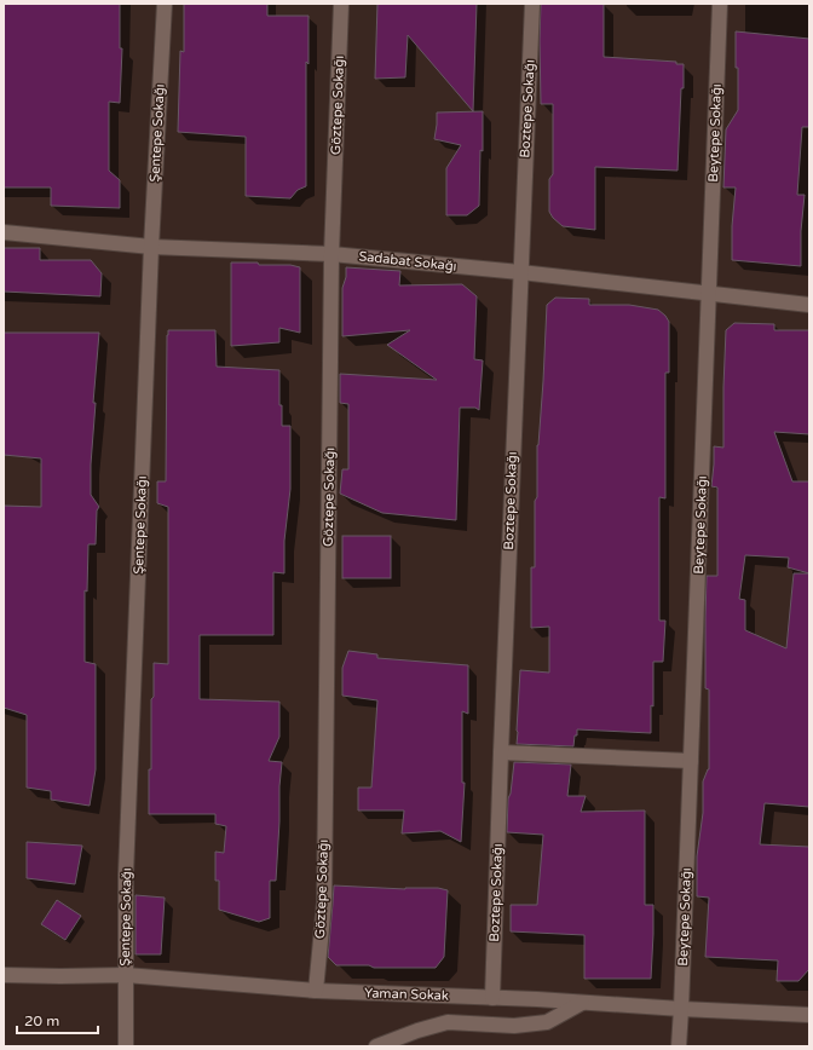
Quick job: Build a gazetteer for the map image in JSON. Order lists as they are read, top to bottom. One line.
{"streets":{"street":["Göztepe Sokağı","Boztepe Sokağı","Şentepe Sokağı","Beytepe Sokağı","Sadabat Sokağı","Yaman Sokak"]},"crossings":[["Göztepe Sokağı","Sadabat Sokağı"],["Göztepe Sokağı","Yaman Sokak"],["Boztepe Sokağı","Sadabat Sokağı"],["Boztepe Sokağı","Yaman Sokak"],["Şentepe Sokağı","Sadabat Sokağı"],["Şentepe Sokağı","Yaman Sokak"],["Beytepe Sokağı","Sadabat Sokağı"],["Beytepe Sokağı","Yaman Sokak"]],"scale_bar":"20 m"}
